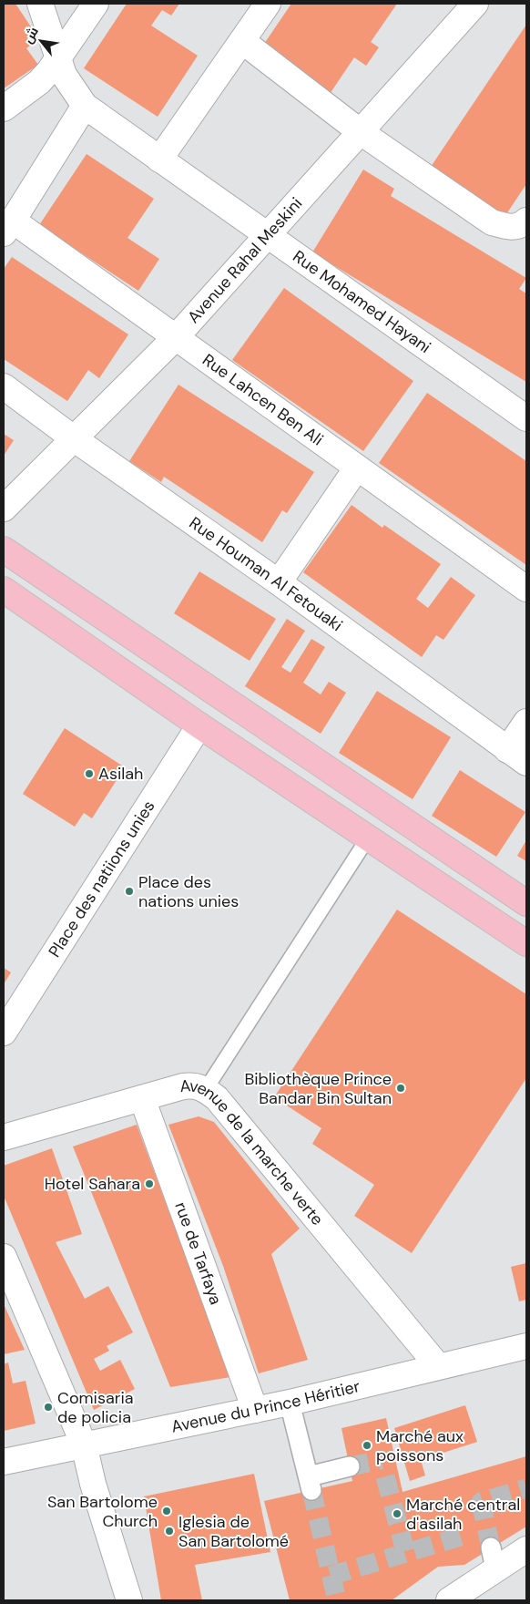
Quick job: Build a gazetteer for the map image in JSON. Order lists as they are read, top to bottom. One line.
{"streets":{"street":["Avenue Rahal Meskini","Rue Mohamed Hayani","Rue Lahcen Ben Ali","Rue Houman Al Fetouaki","Place des natiions unies","Avenue de la marche verte","rue de Tarfaya","Avenue du Prince Héritier"]},"crossings":[["Avenue Rahal Meskini","Rue Mohamed Hayani"],["Avenue Rahal Meskini","Rue Lahcen Ben Ali"],["Avenue Rahal Meskini","Rue Houman Al Fetouaki"],["Avenue de la marche verte","rue de Tarfaya"],["Avenue de la marche verte","Avenue du Prince Héritier"],["rue de Tarfaya","Avenue du Prince Héritier"]],"places":["Asilah","Place des nations unies","Bibliothèque Prince Bandar Bin Sultan","Hotel Sahara","Comisaria de policia","Marché aux poissons","San Bartolome Church","Marché central d'asilah","Iglesia de San Bartolomé"],"north":"top left"}
